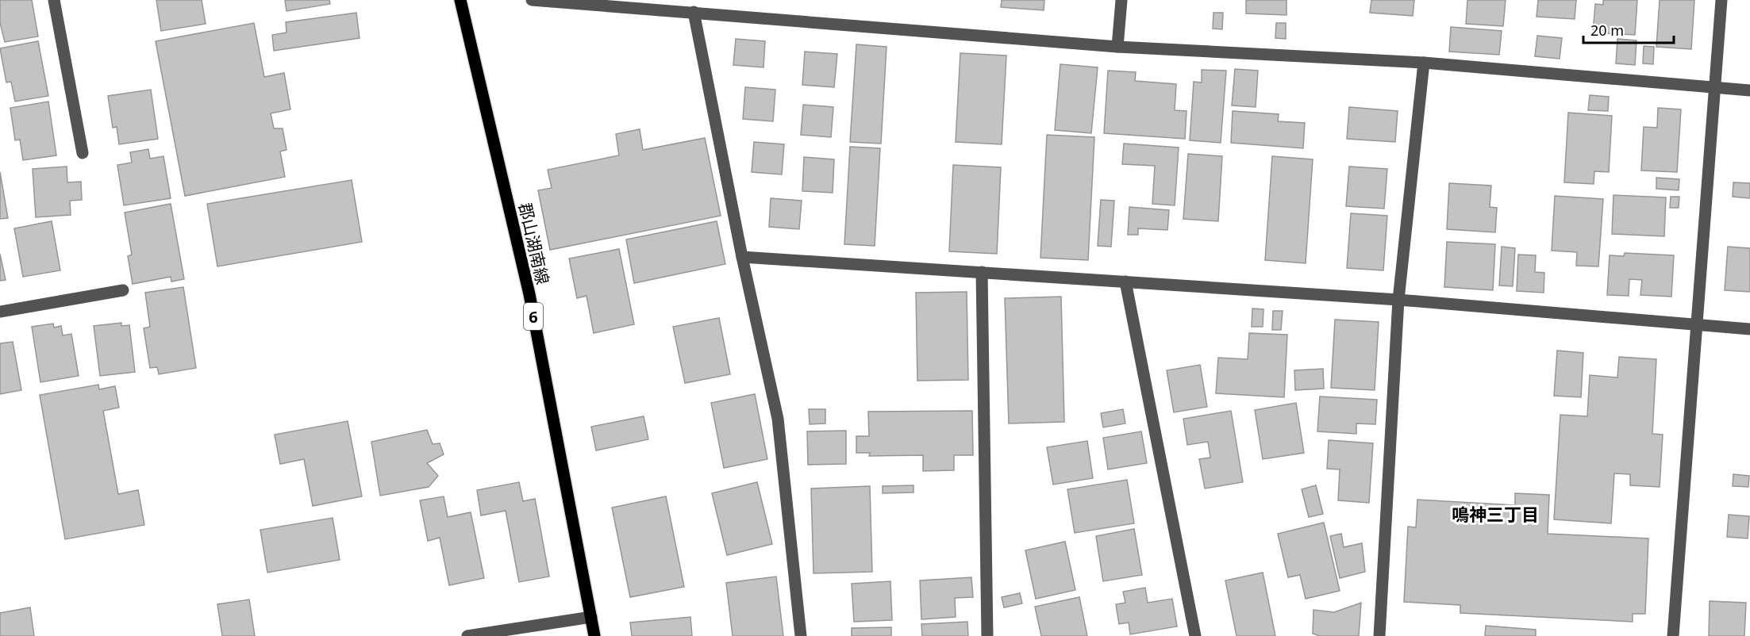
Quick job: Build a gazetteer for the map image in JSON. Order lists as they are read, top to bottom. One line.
{"streets":{"main road":["郡山湖南線","6"]},"districts":["鳴神三丁目"],"scale_bar":"20 m"}
